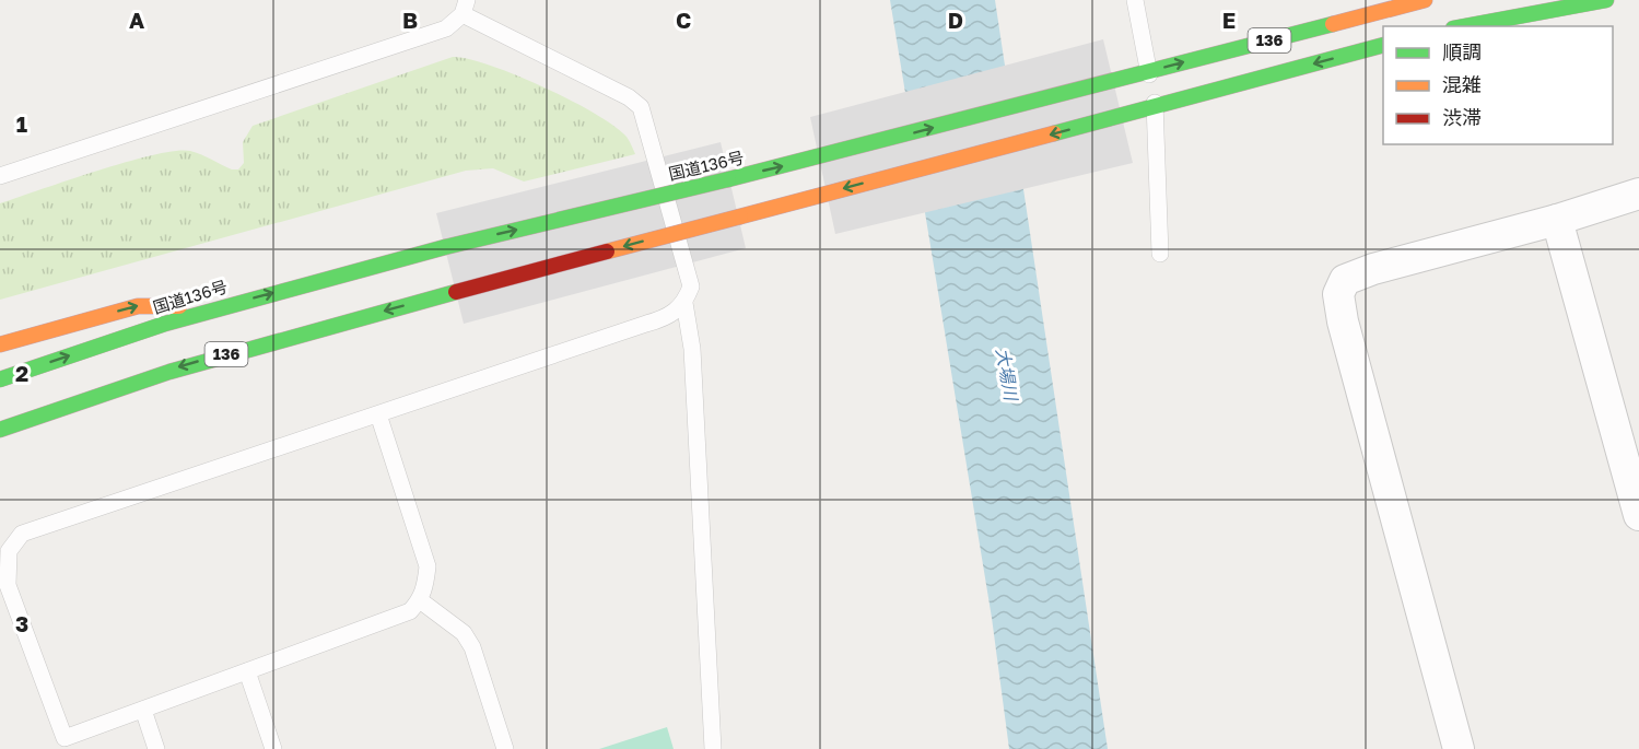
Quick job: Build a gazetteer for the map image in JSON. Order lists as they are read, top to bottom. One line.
{"streets":{"highway":["136","国道136号"]},"water":["大場川"],"legend":["順調","混雑","渋滞"],"grid":{"columns":["A","B","C","D","E"],"rows":["1","2","3"]}}
